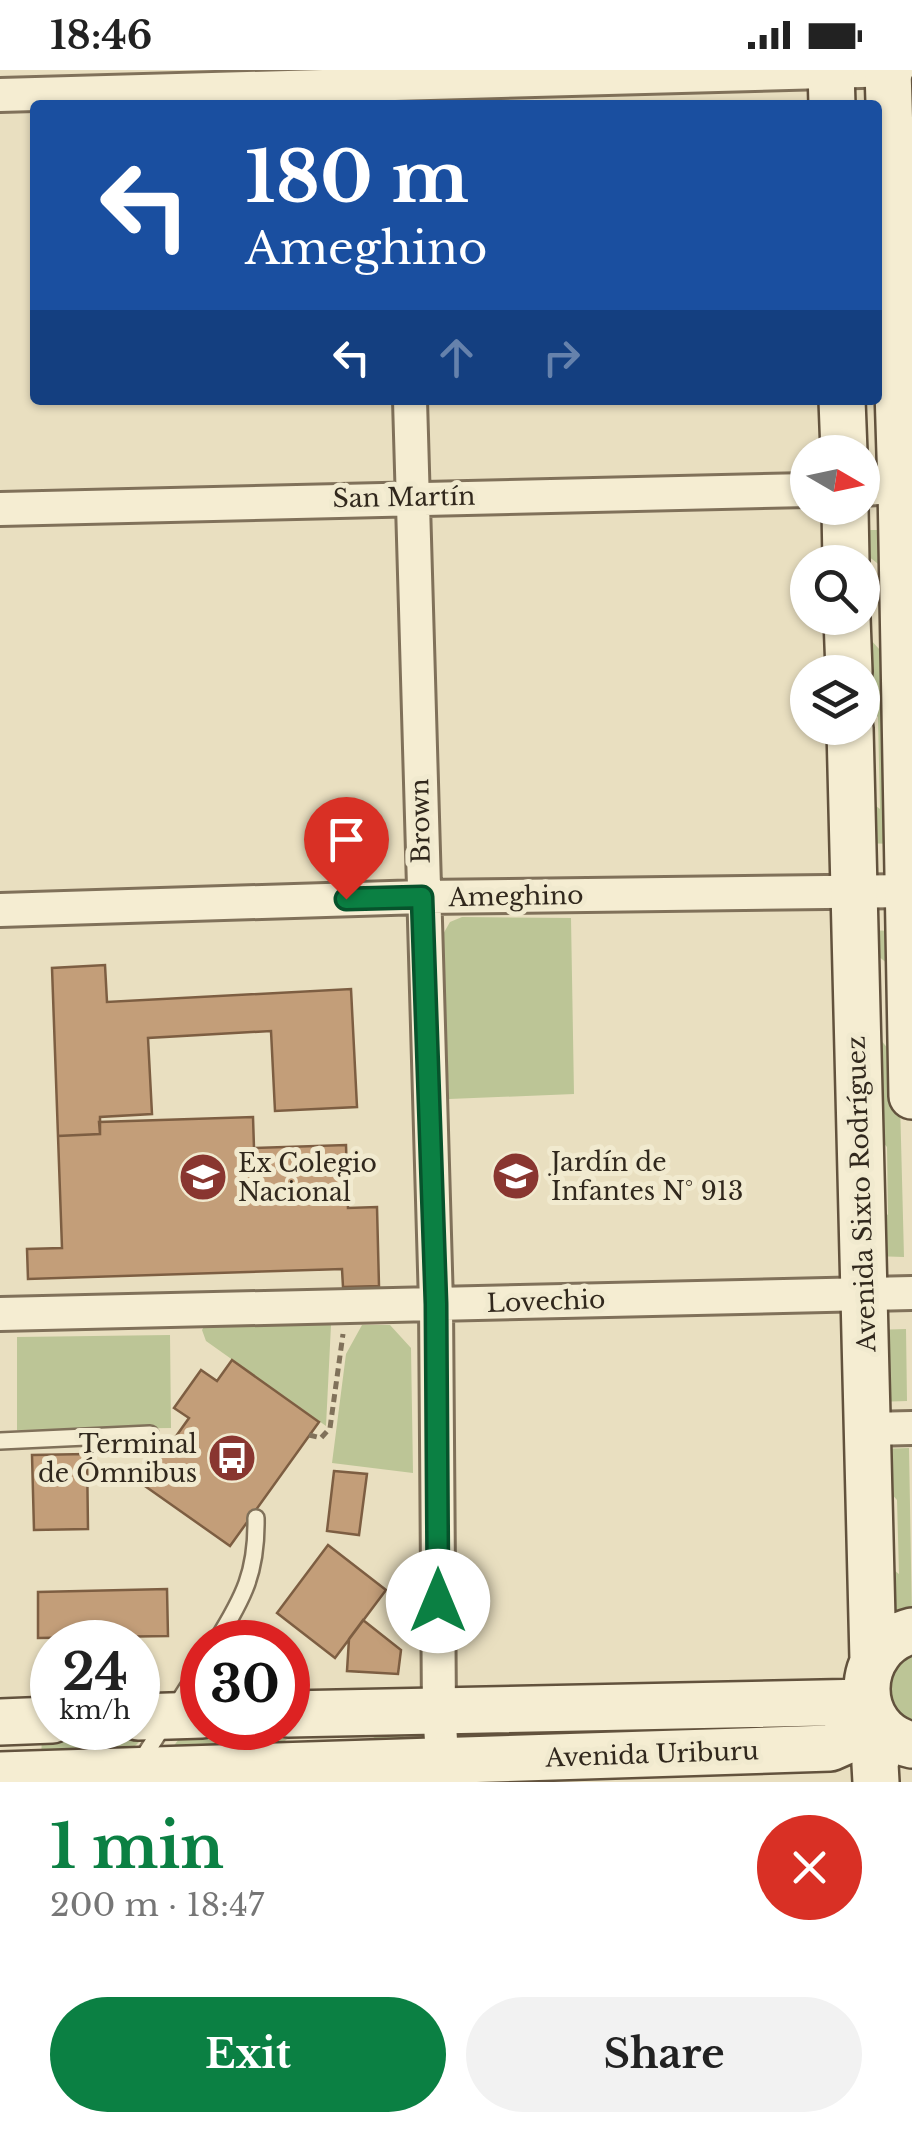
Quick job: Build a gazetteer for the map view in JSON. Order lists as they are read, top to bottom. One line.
{"streets":{"main road":["Avenida Sixto Rodríguez","Avenida Uriburu"],"street":["San Martín","Brown","Ameghino","Lovechio"]},"crossings":[["San Martín","Brown"],["Brown","Ameghino"],["Brown","Lovechio"],["Brown","Avenida Uriburu"],["Ameghino","Avenida Sixto Rodríguez"],["Avenida Sixto Rodríguez","Lovechio"],["Avenida Sixto Rodríguez","Avenida Uriburu"]],"places":{"school or university":["Jardín de Infantes N° 913","Ex Colegio Nacional"],"bus stop":["Terminal de Ómnibus"]},"north":"right","page":{"status":"18:46","turn":["180 m","Ameghino"],"speed":"24 km/h","limit":"30","heading":["1 min","200 m · 18:47"],"buttons":["Exit","Share"]}}
